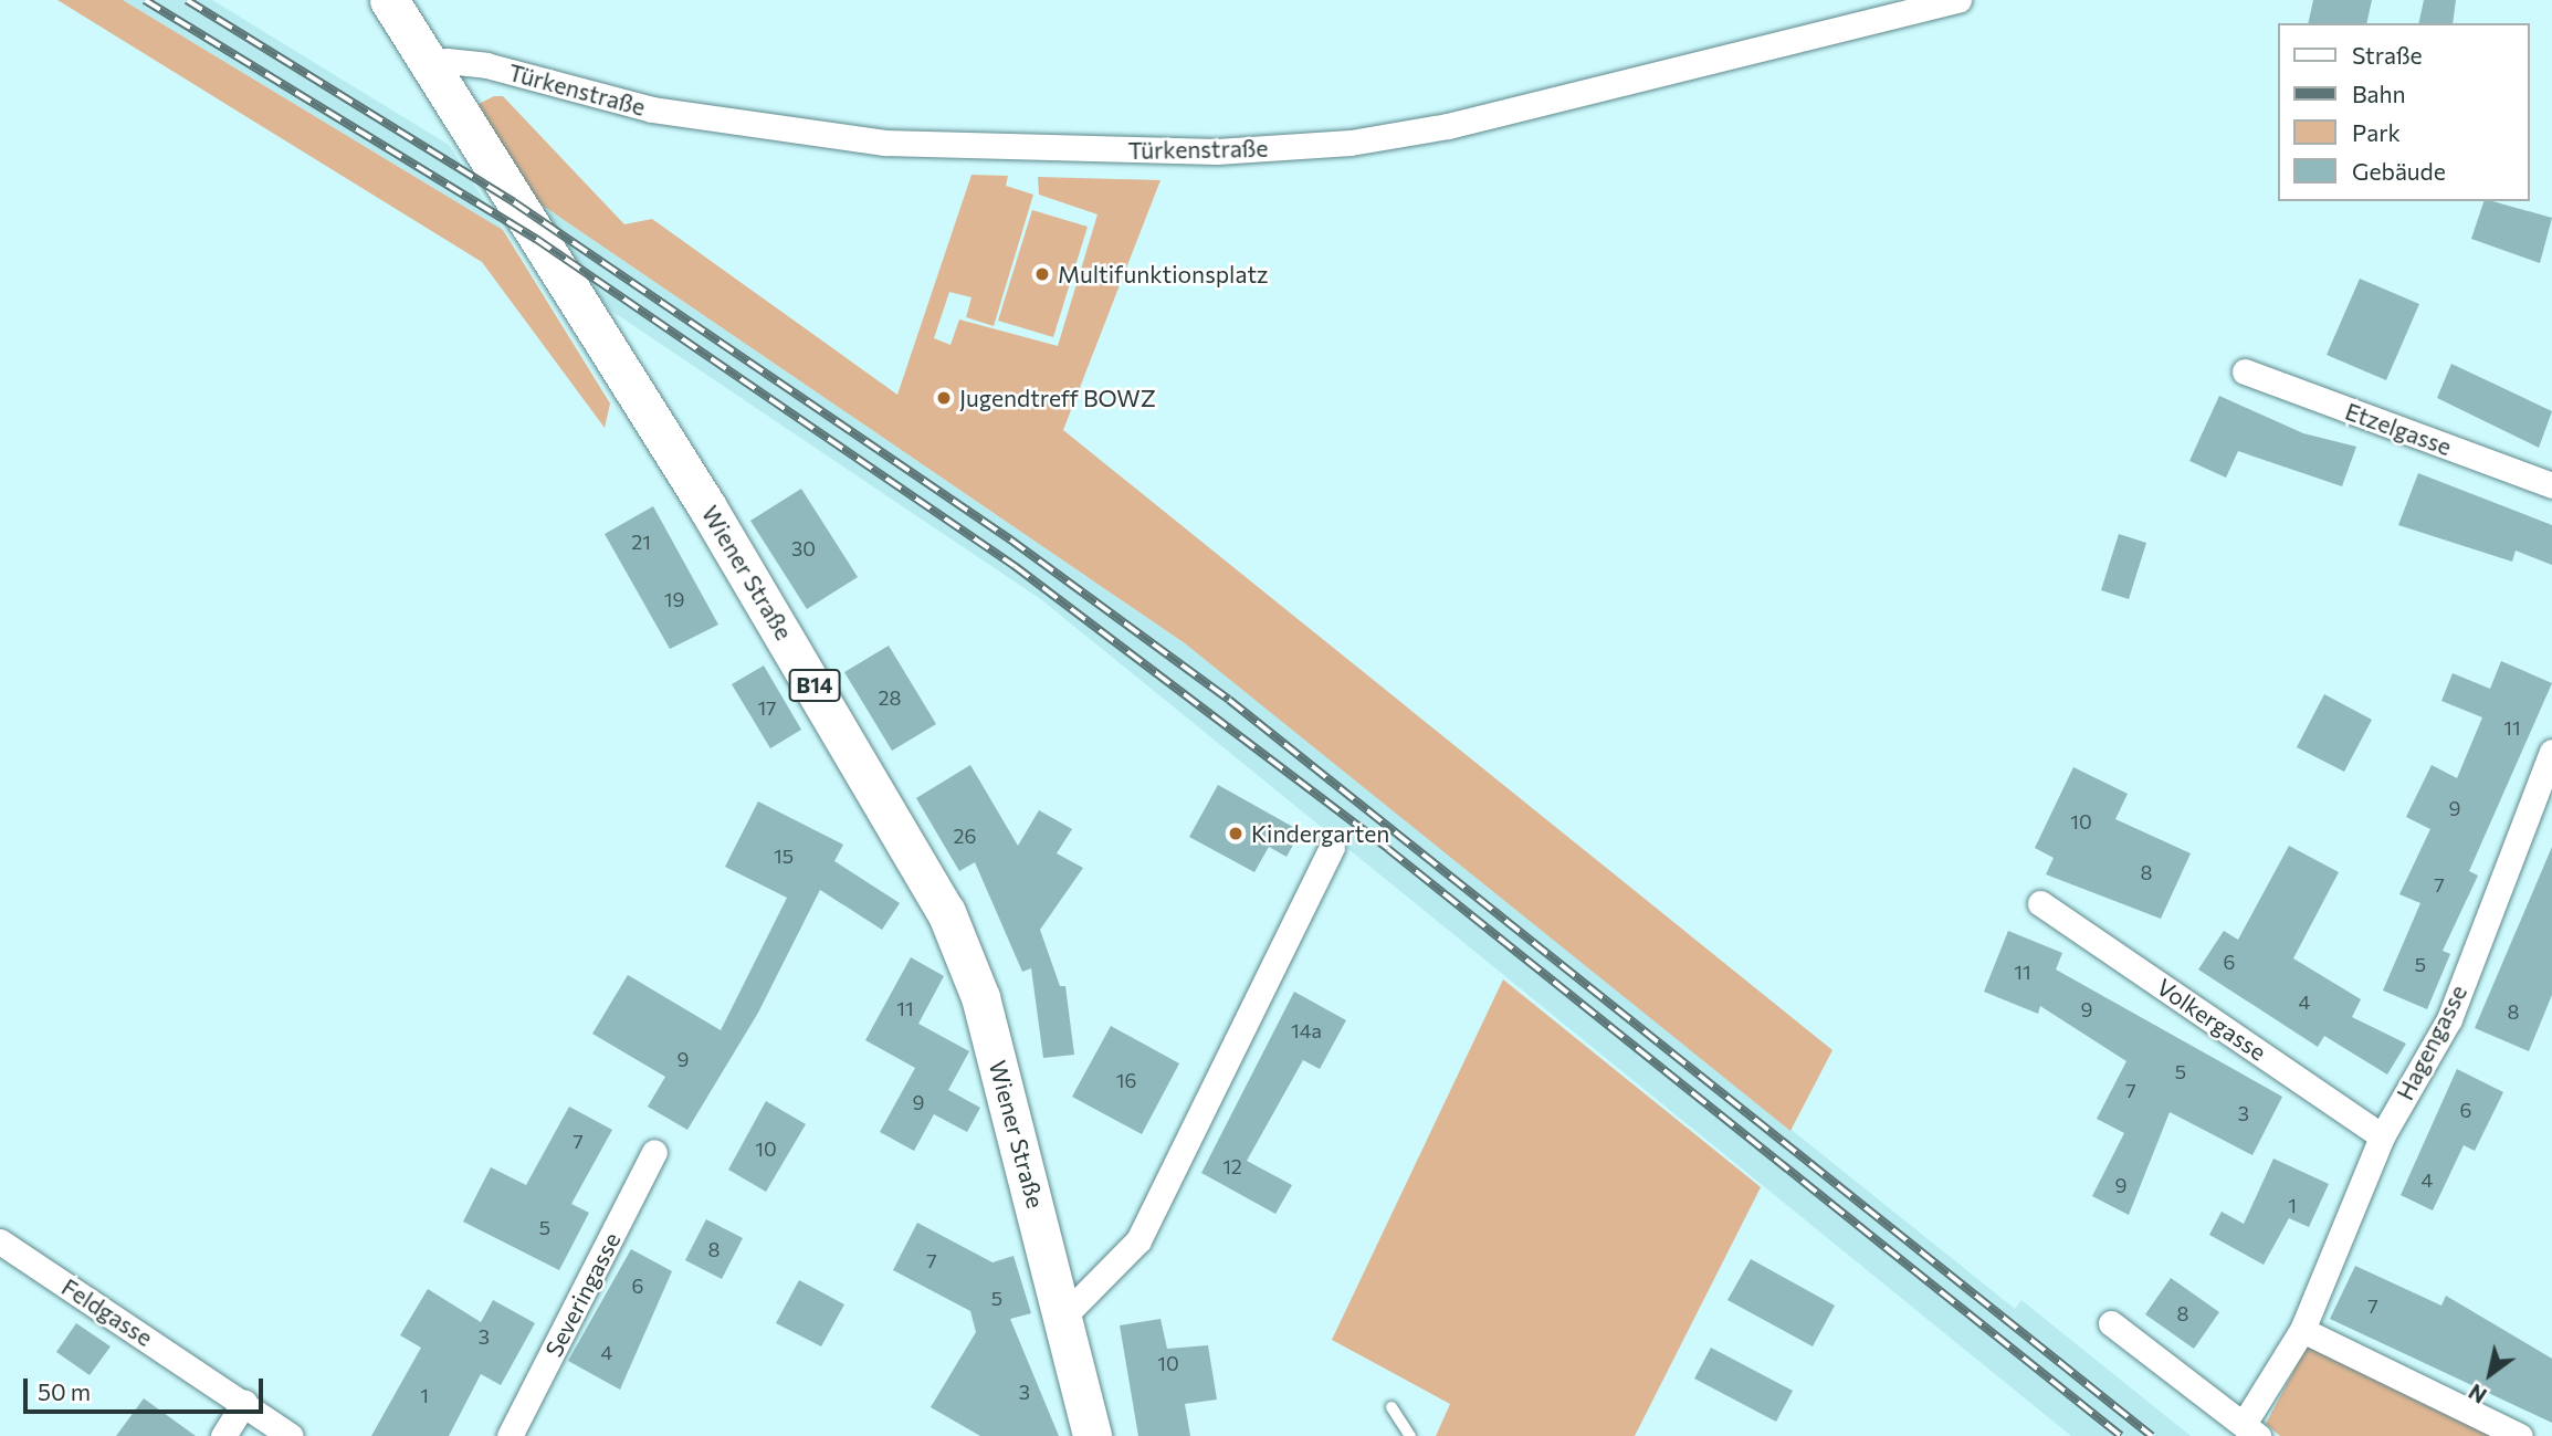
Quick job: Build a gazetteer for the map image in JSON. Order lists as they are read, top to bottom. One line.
{"streets":{"main road":["Wiener Straße","B14"],"street":["Türkenstraße","Etzelgasse","Volkergasse","Hagengasse","Severingasse","Feldgasse"]},"crossings":[["Türkenstraße","Wiener Straße"],["Volkergasse","Hagengasse"]],"places":["Multifunktionsplatz","Jugendtreff BOWZ","Kindergarten"],"house_numbers":["21","30","19","28","17","11","9","10","26","15","8","7","6","5","11","4","11","9","8","14a","9","5","16","7","9","6","3","7","10","12","4","9","1","5","8","7","6","5","7","8","3","4","10","3","1"],"legend":["Straße","Bahn","Park","Gebäude"],"scale_bar":"50 m","north":"bottom left"}
